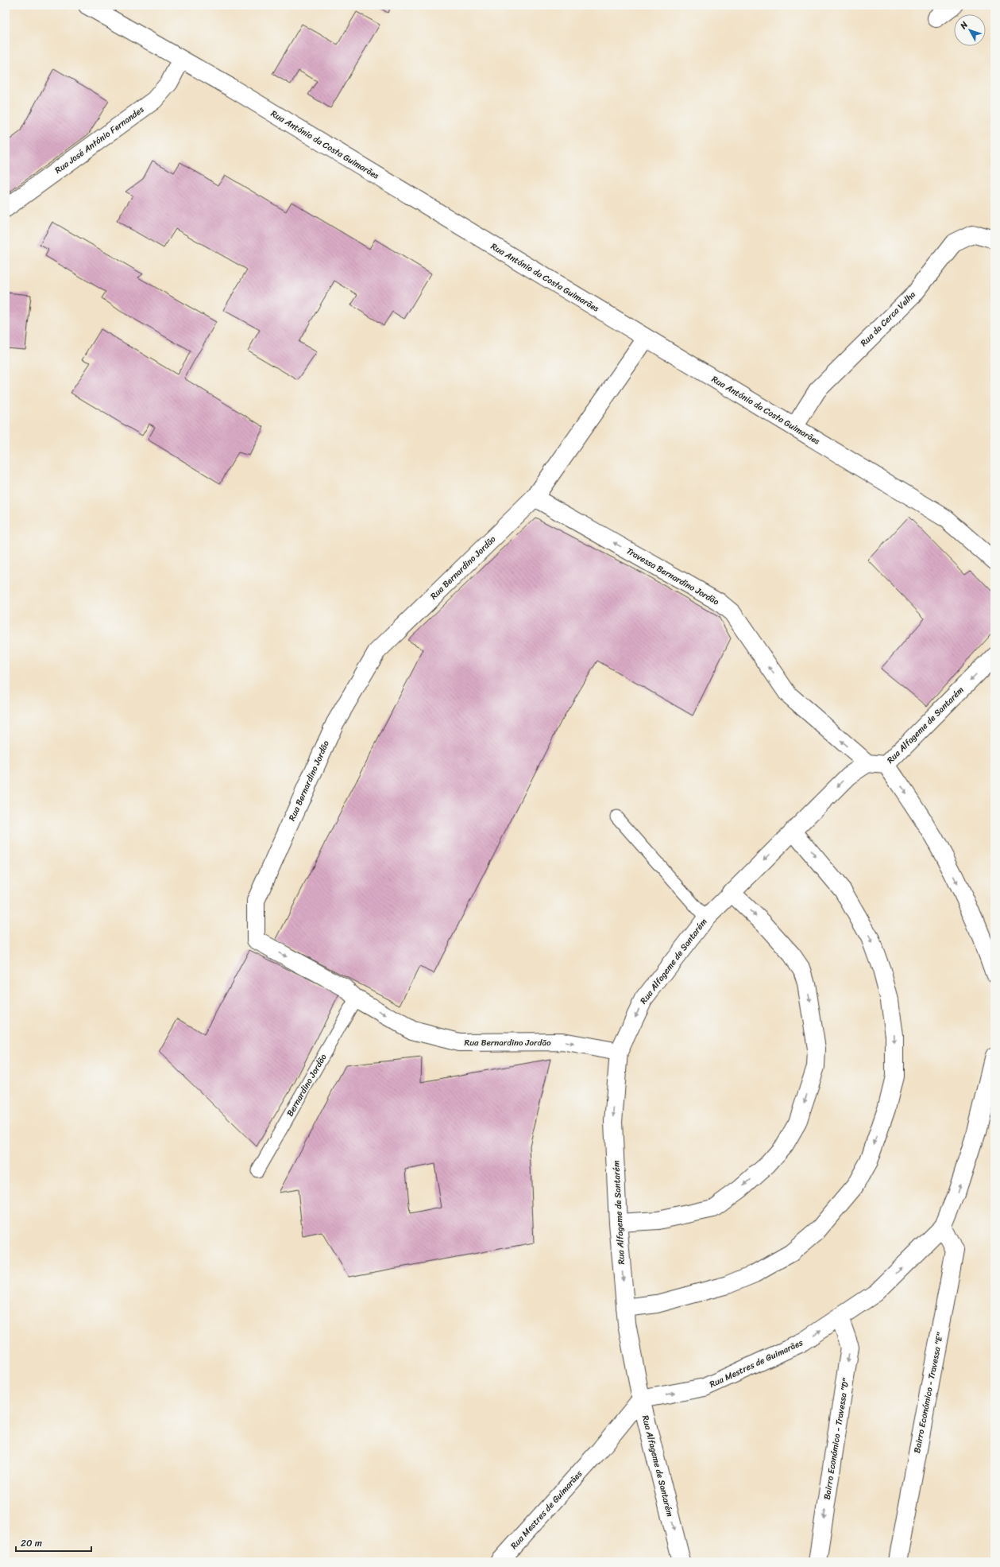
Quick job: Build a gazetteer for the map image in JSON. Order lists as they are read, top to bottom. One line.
{"streets":{"street":["Rua José António Fernandes","Rua António da Costa Guimarães","Rua da Cerca Velha","Rua Bernardino Jordão","Travessa Bernardino Jordão","Rua Alfageme de Santarém","Rua Mestres de Guimarães","Bairro Económico - Travessa \"E\"","Bairro Económico - Travessa \"D\""],"lane":["Bernardino Jordão"]},"crossings":[["Rua José António Fernandes","Rua António da Costa Guimarães"],["Rua António da Costa Guimarães","Rua da Cerca Velha"],["Rua António da Costa Guimarães","Rua Bernardino Jordão"],["Rua Bernardino Jordão","Travessa Bernardino Jordão"],["Rua Bernardino Jordão","Rua Alfageme de Santarém"],["Rua Bernardino Jordão","Bernardino Jordão"],["Travessa Bernardino Jordão","Rua Alfageme de Santarém"],["Rua Alfageme de Santarém","Rua Mestres de Guimarães"],["Rua Mestres de Guimarães","Bairro Económico - Travessa \"E\""],["Rua Mestres de Guimarães","Bairro Económico - Travessa \"D\""]],"one_way":["Travessa Bernardino Jordão","Rua Alfageme de Santarém","Rua Mestres de Guimarães","Bairro Económico - Travessa \"D\""],"scale_bar":"20 m","north":"top left"}
